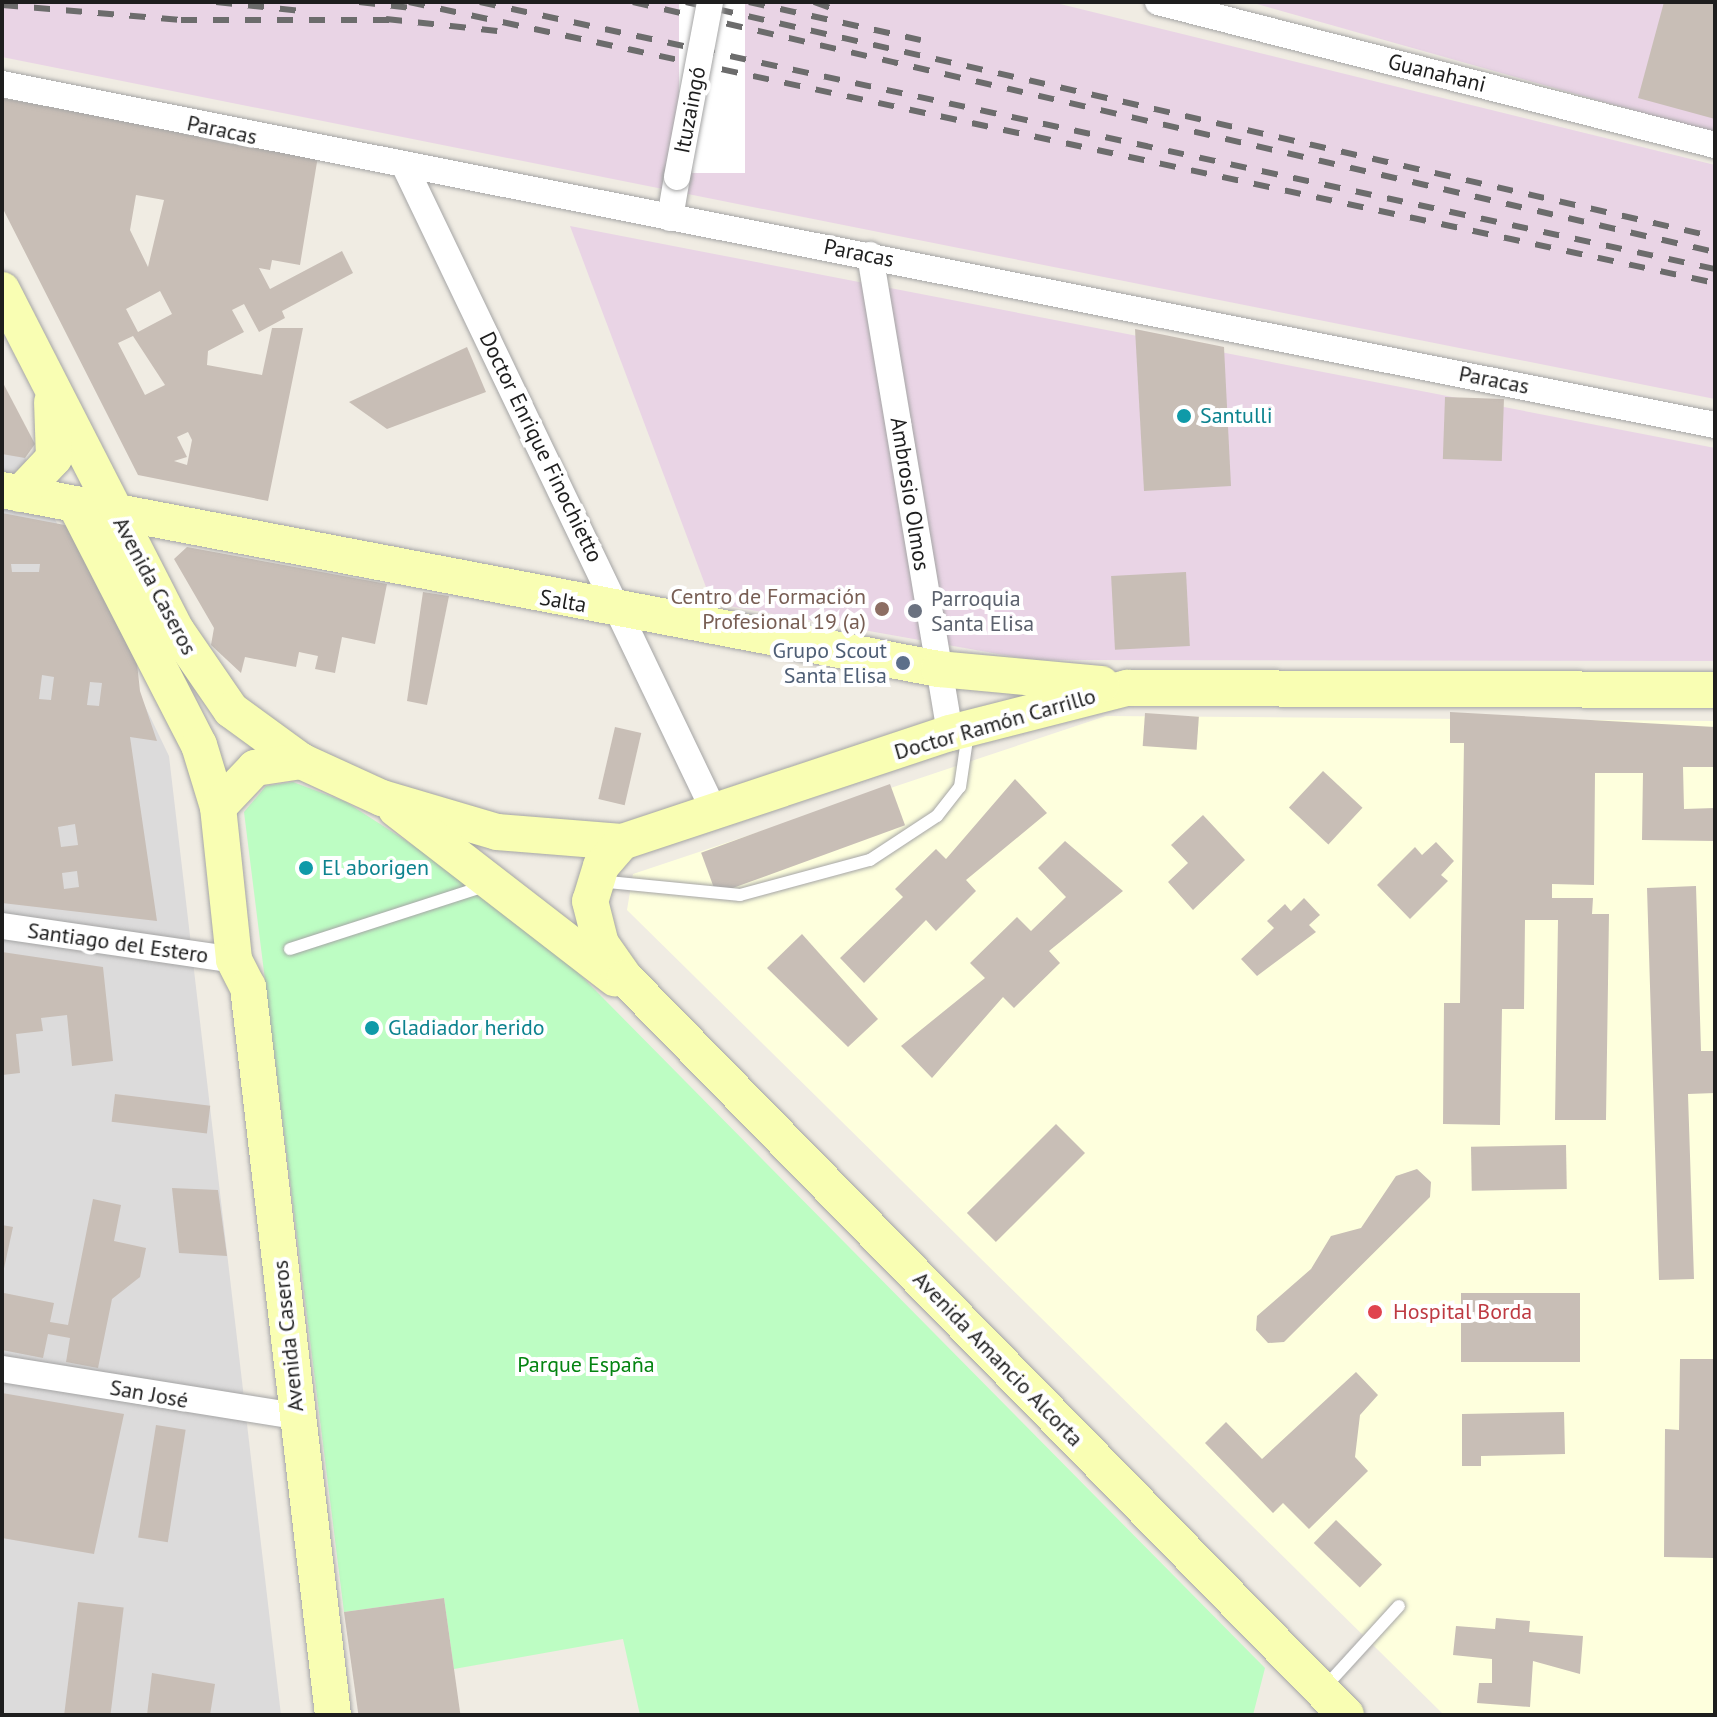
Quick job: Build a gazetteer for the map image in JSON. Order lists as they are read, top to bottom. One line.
{"streets":{"main road":["Avenida Caseros","Salta","Doctor Ramón Carrillo","Avenida Amancio Alcorta"],"street":["Guanahani","Ituzaingó","Paracas","Doctor Enrique Finochietto","Ambrosio Olmos","Santiago del Estero","San José"]},"crossings":[["Ituzaingó","Paracas"],["Paracas","Doctor Enrique Finochietto"],["Paracas","Ambrosio Olmos"],["Doctor Enrique Finochietto","Salta"],["Doctor Enrique Finochietto","Doctor Ramón Carrillo"],["Ambrosio Olmos","Salta"],["Ambrosio Olmos","Doctor Ramón Carrillo"],["Avenida Caseros","Salta"],["Avenida Caseros","Doctor Ramón Carrillo"],["Avenida Caseros","Santiago del Estero"],["Avenida Caseros","San José"],["Salta","Doctor Ramón Carrillo"],["Doctor Ramón Carrillo","Avenida Amancio Alcorta"]],"parks":["Parque España"],"places":["Santulli","Centro de Formación Profesional 19 (a)","Parroquia Santa Elisa","Grupo Scout Santa Elisa","El aborigen","Gladiador herido","Hospital Borda"]}
